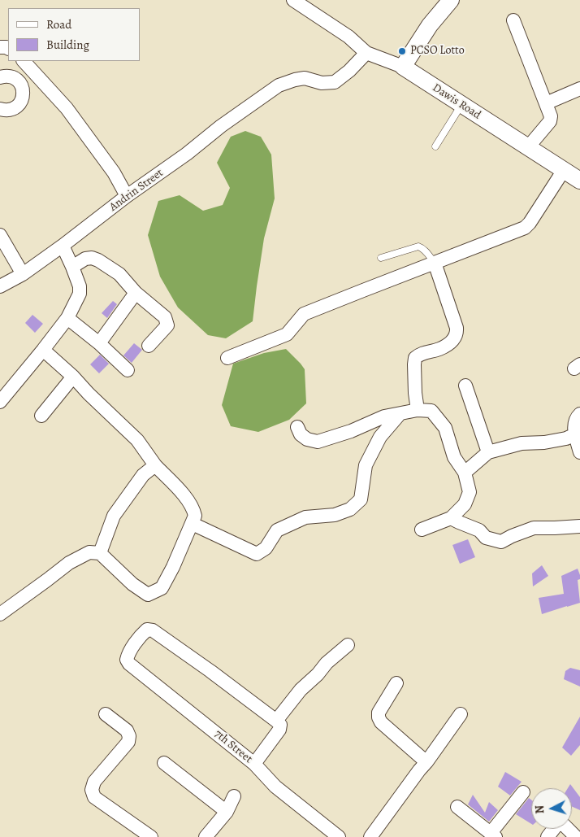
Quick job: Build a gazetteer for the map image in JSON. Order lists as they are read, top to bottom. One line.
{"streets":{"street":["Dawis Road","Andrin Street","7th Street"]},"places":["PCSO Lotto"],"legend":["Road","Building"],"north":"left"}
